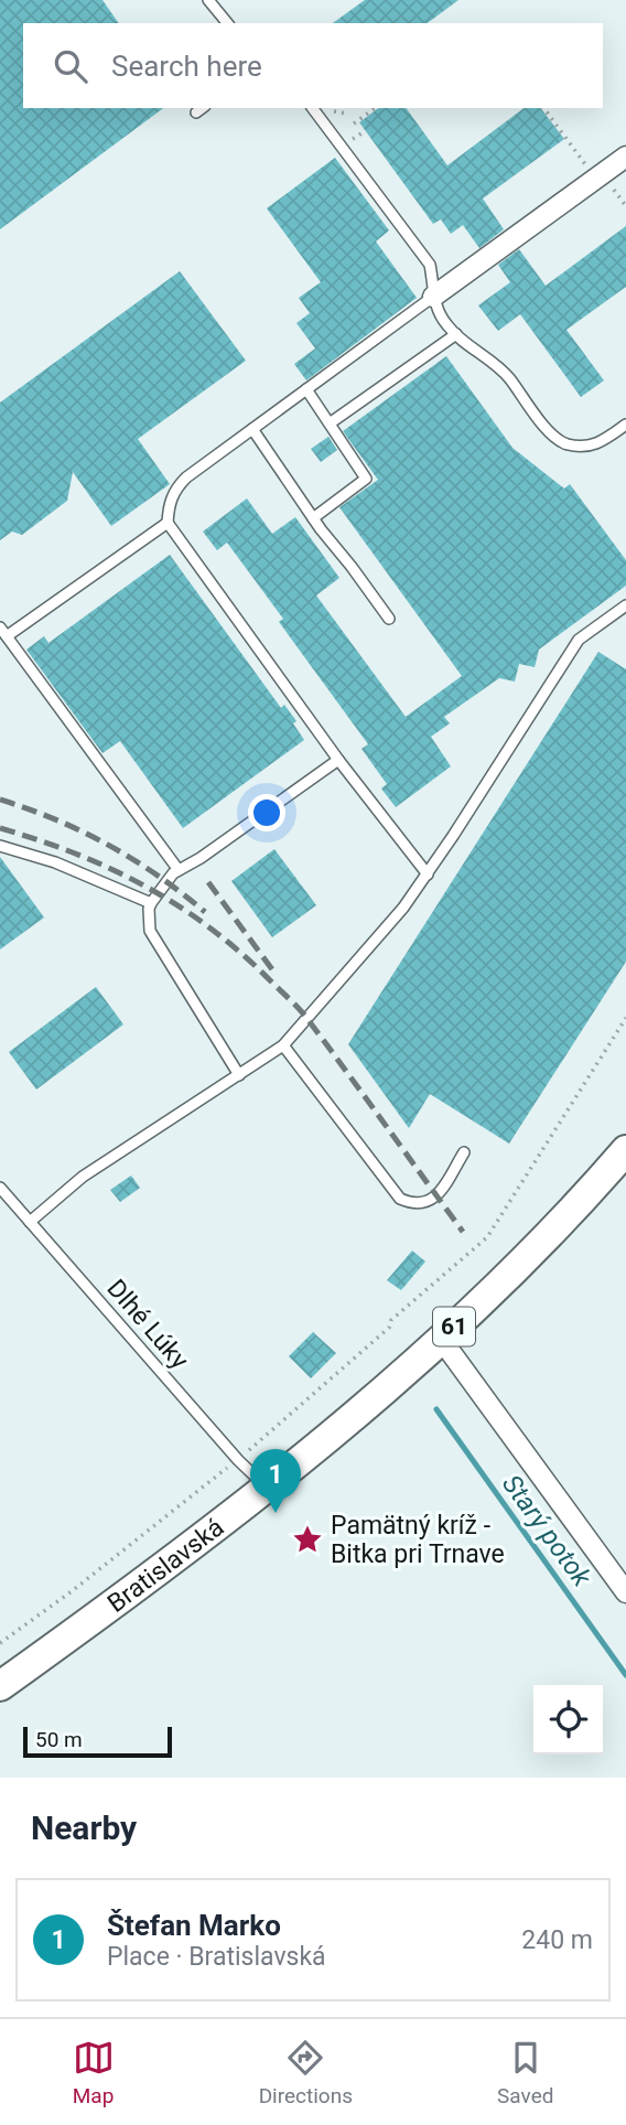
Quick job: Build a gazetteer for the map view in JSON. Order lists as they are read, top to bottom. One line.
{"streets":{"main road":["61","Bratislavská"],"lane":["Dlhé Lúky"]},"crossings":[["Dlhé Lúky","Bratislavská"]],"water":["Starý potok"],"places":{"place":["Pamätný kríž - Bitka pri Trnave"]},"scale_bar":"50 m","page":{"search":"Search here","pins":"1","scale":"50 m","heading":"Nearby","list":[{"mark":"1","name":"Štefan Marko","note":"Place · Bratislavská","value":"240 m"}],"nav":["Map","Directions","Saved"]}}
